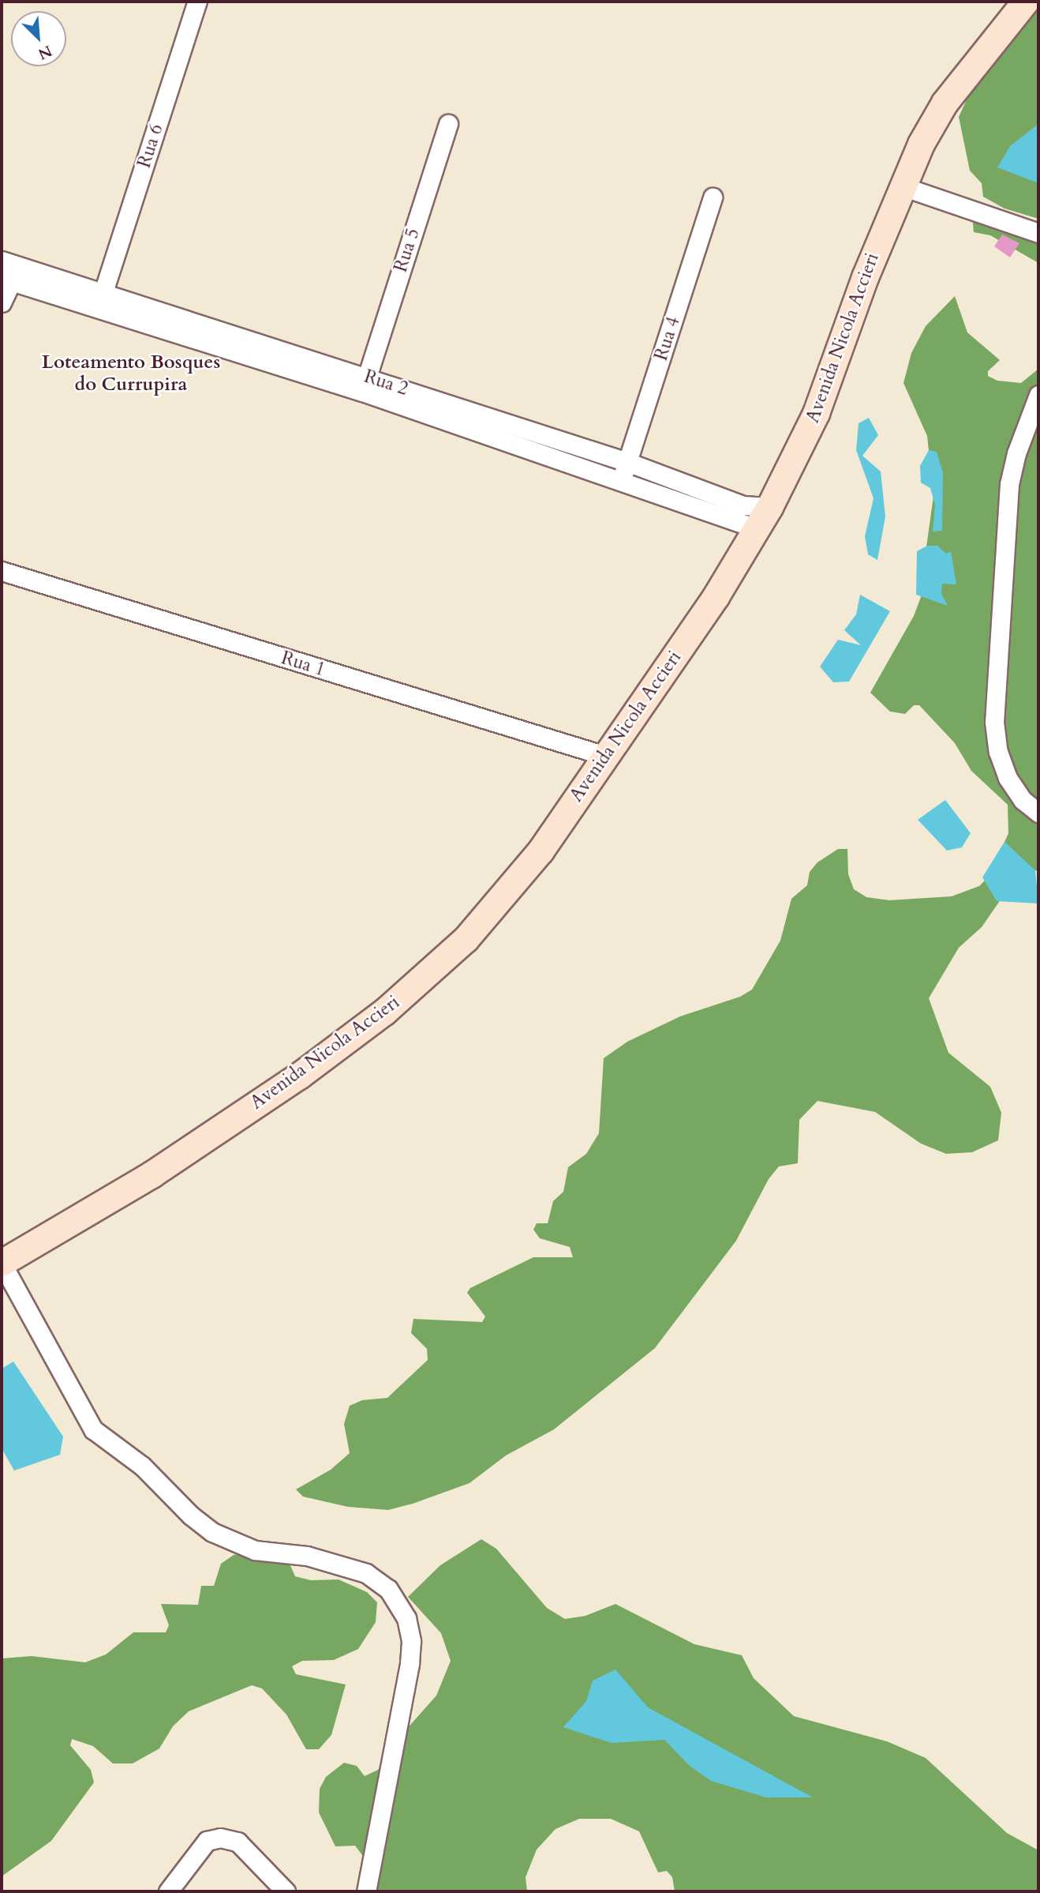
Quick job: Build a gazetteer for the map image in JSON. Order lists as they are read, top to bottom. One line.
{"streets":{"street":["Rua 6","Rua 5","Avenida Nicola Accieri","Rua 4","Rua 2","Rua 1"]},"crossings":[["Rua 6","Rua 2"],["Rua 5","Rua 2"],["Avenida Nicola Accieri","Rua 2"],["Avenida Nicola Accieri","Rua 1"],["Rua 4","Rua 2"]],"districts":["Loteamento Bosques do Currupira"],"north":"bottom right"}
